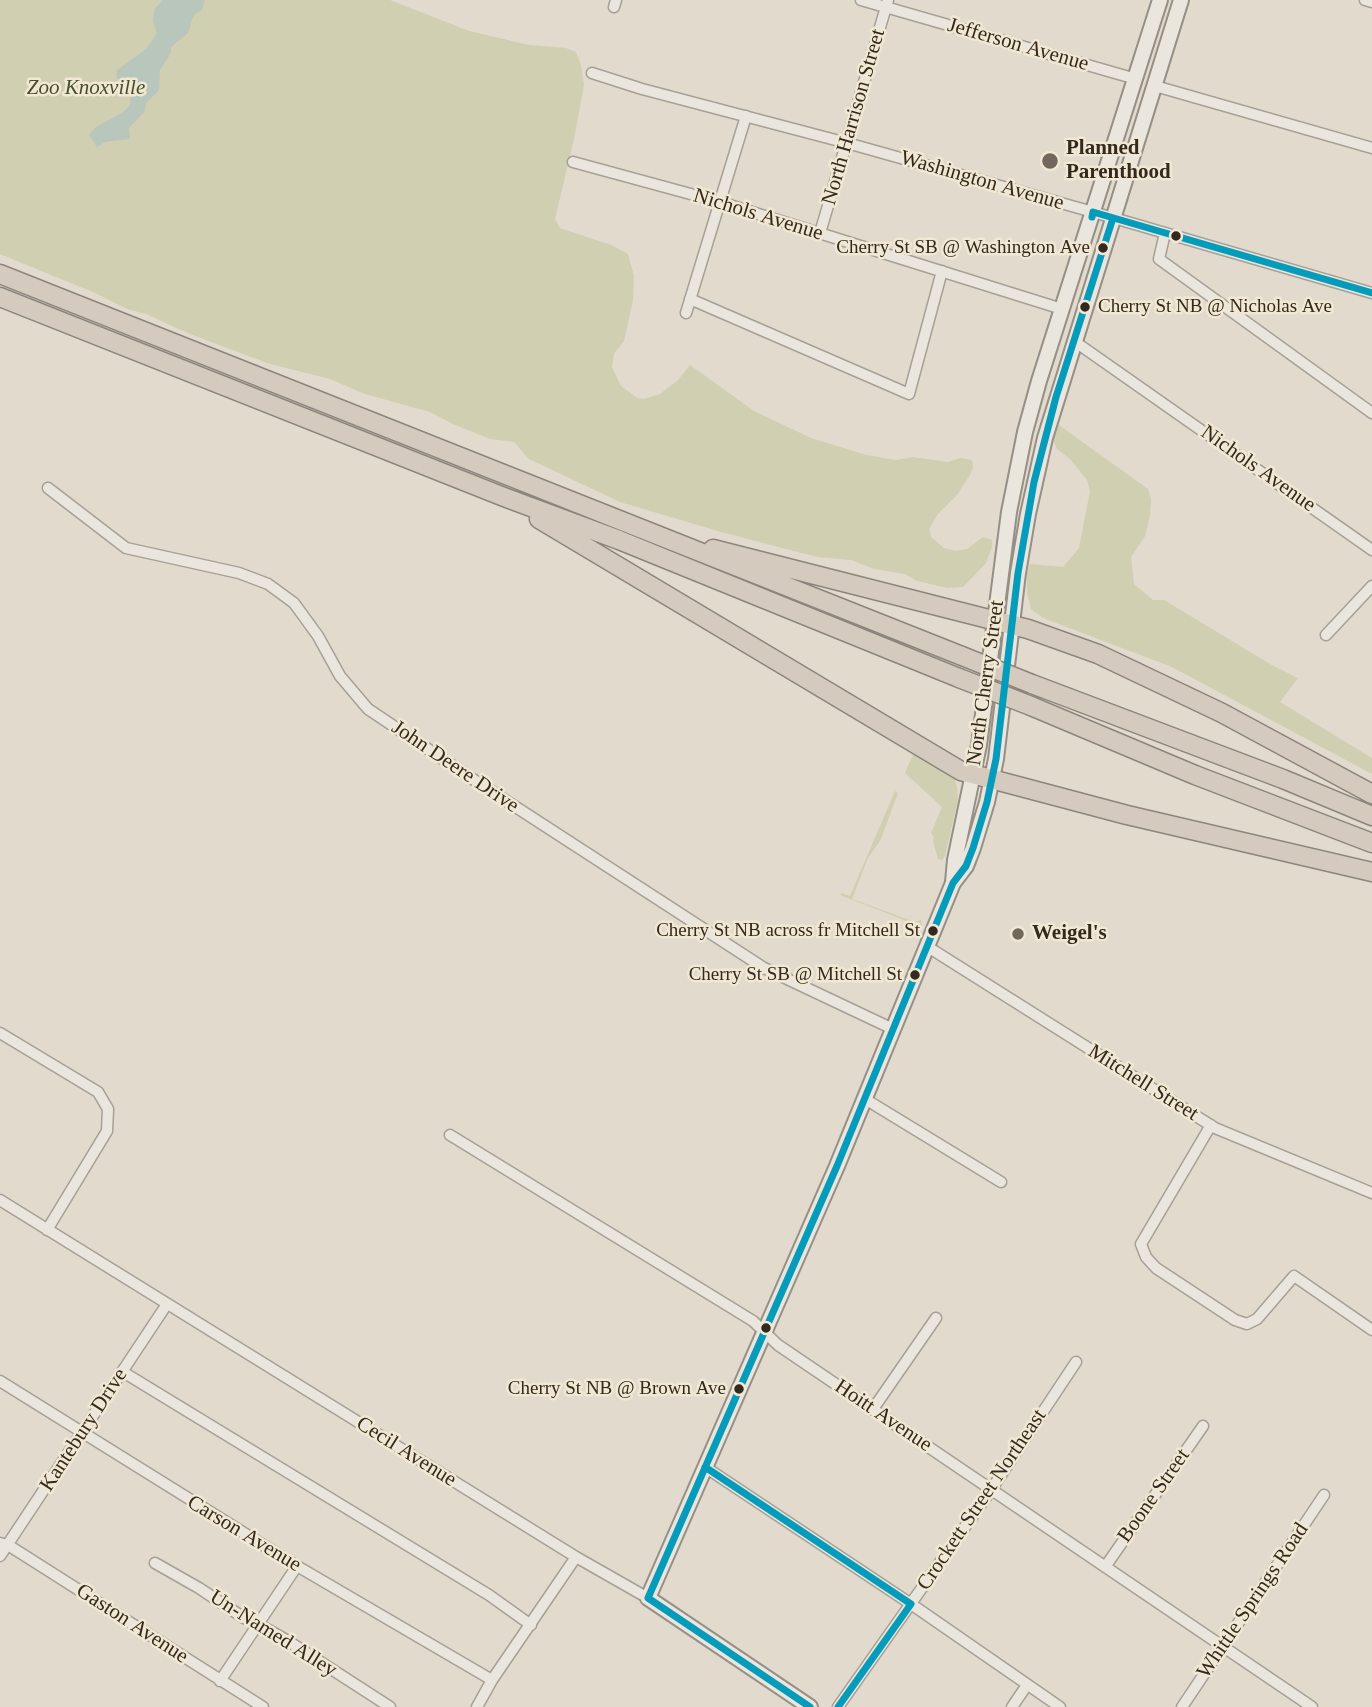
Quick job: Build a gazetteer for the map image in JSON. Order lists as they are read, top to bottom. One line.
{"streets":{"main road":["North Cherry Street","Cecil Avenue"],"street":["Jefferson Avenue","North Harrison Street","Washington Avenue","Nichols Avenue","John Deere Drive","Mitchell Street","Hoitt Avenue","Kantebury Drive","Boone Street","Crockett Street Northeast","Carson Avenue","Whittle Springs Road","Gaston Avenue","Un-Named Alley"]},"crossings":[["Jefferson Avenue","North Harrison Street"],["Jefferson Avenue","North Cherry Street"],["North Harrison Street","Washington Avenue"],["North Harrison Street","Nichols Avenue"],["Washington Avenue","North Cherry Street"],["Nichols Avenue","North Cherry Street"],["North Cherry Street","John Deere Drive"],["North Cherry Street","Mitchell Street"],["North Cherry Street","Hoitt Avenue"],["North Cherry Street","Cecil Avenue"],["Hoitt Avenue","Boone Street"],["Hoitt Avenue","Crockett Street Northeast"],["Hoitt Avenue","Whittle Springs Road"],["Kantebury Drive","Cecil Avenue"],["Kantebury Drive","Carson Avenue"],["Kantebury Drive","Gaston Avenue"]],"parks":["Zoo Knoxville"],"places":["Planned Parenthood","Cherry St SB @ Washington Ave","Cherry St NB @ Nicholas Ave","Cherry St NB across fr Mitchell St","Weigel's","Cherry St SB @ Mitchell St","Cherry St NB @ Brown Ave"]}
